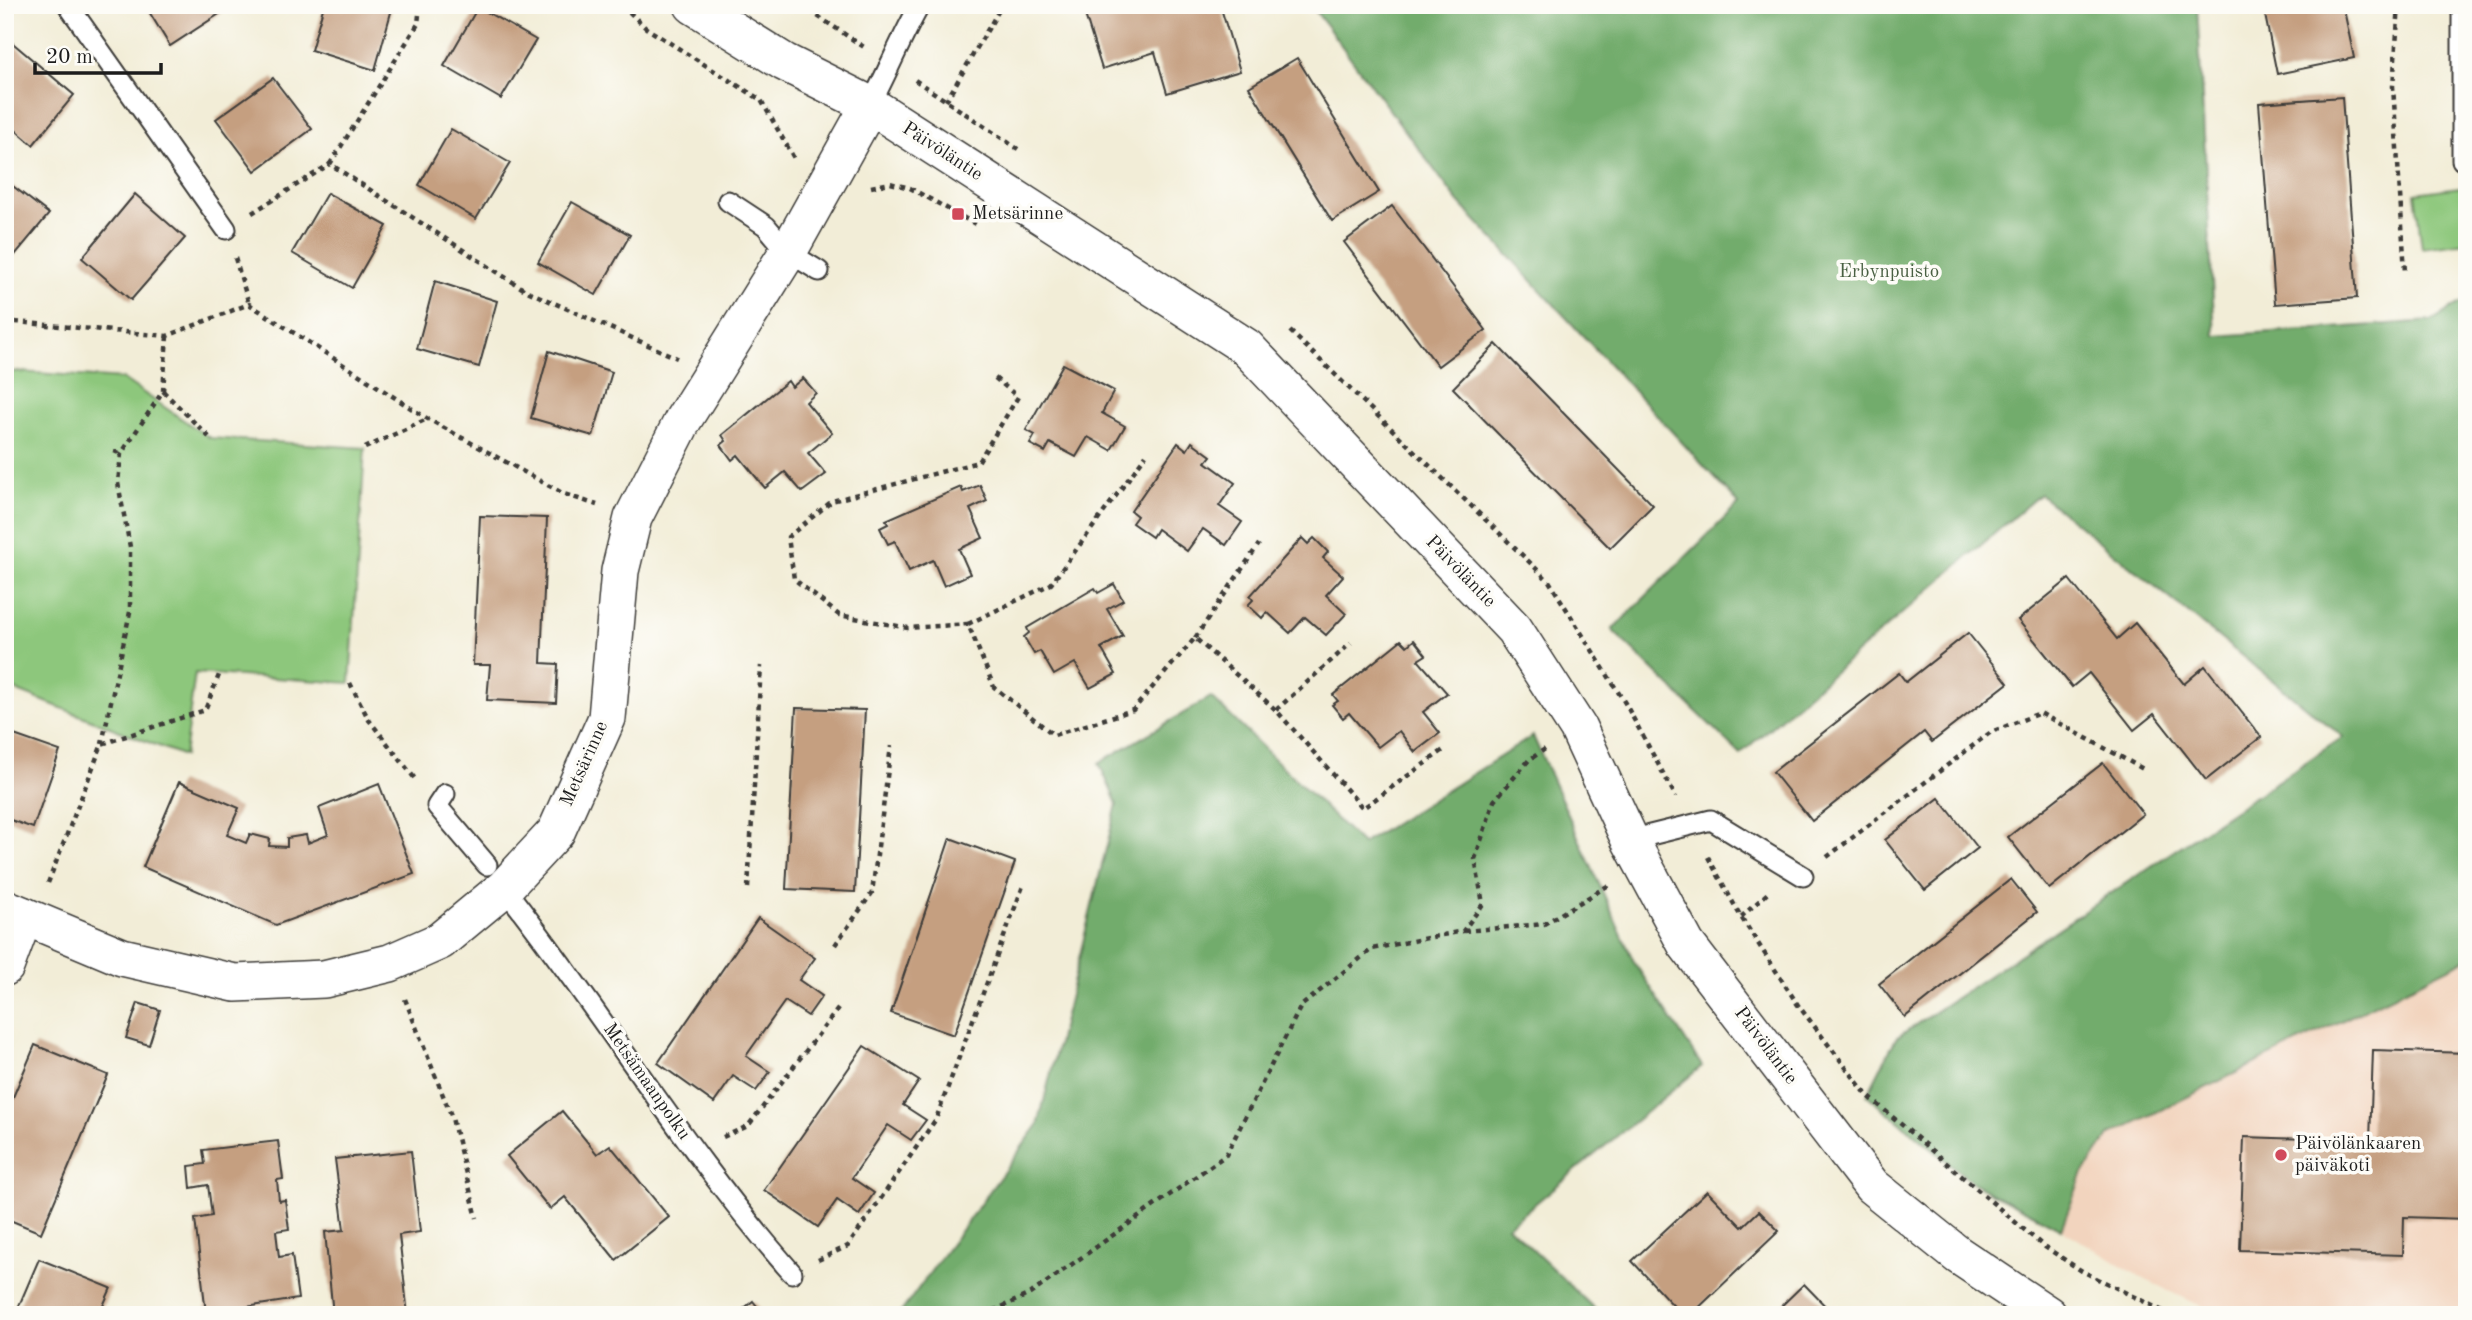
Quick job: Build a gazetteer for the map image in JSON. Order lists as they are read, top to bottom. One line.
{"streets":{"street":["Päivöläntie","Metsärinne"],"lane":["Metsämaanpolku"]},"crossings":[["Päivöläntie","Metsärinne"],["Metsärinne","Metsämaanpolku"]],"parks":["Erbynpuisto"],"places":{"transit":["Metsärinne"],"other":["Päivölänkaaren päiväkoti"]},"scale_bar":"20 m"}
